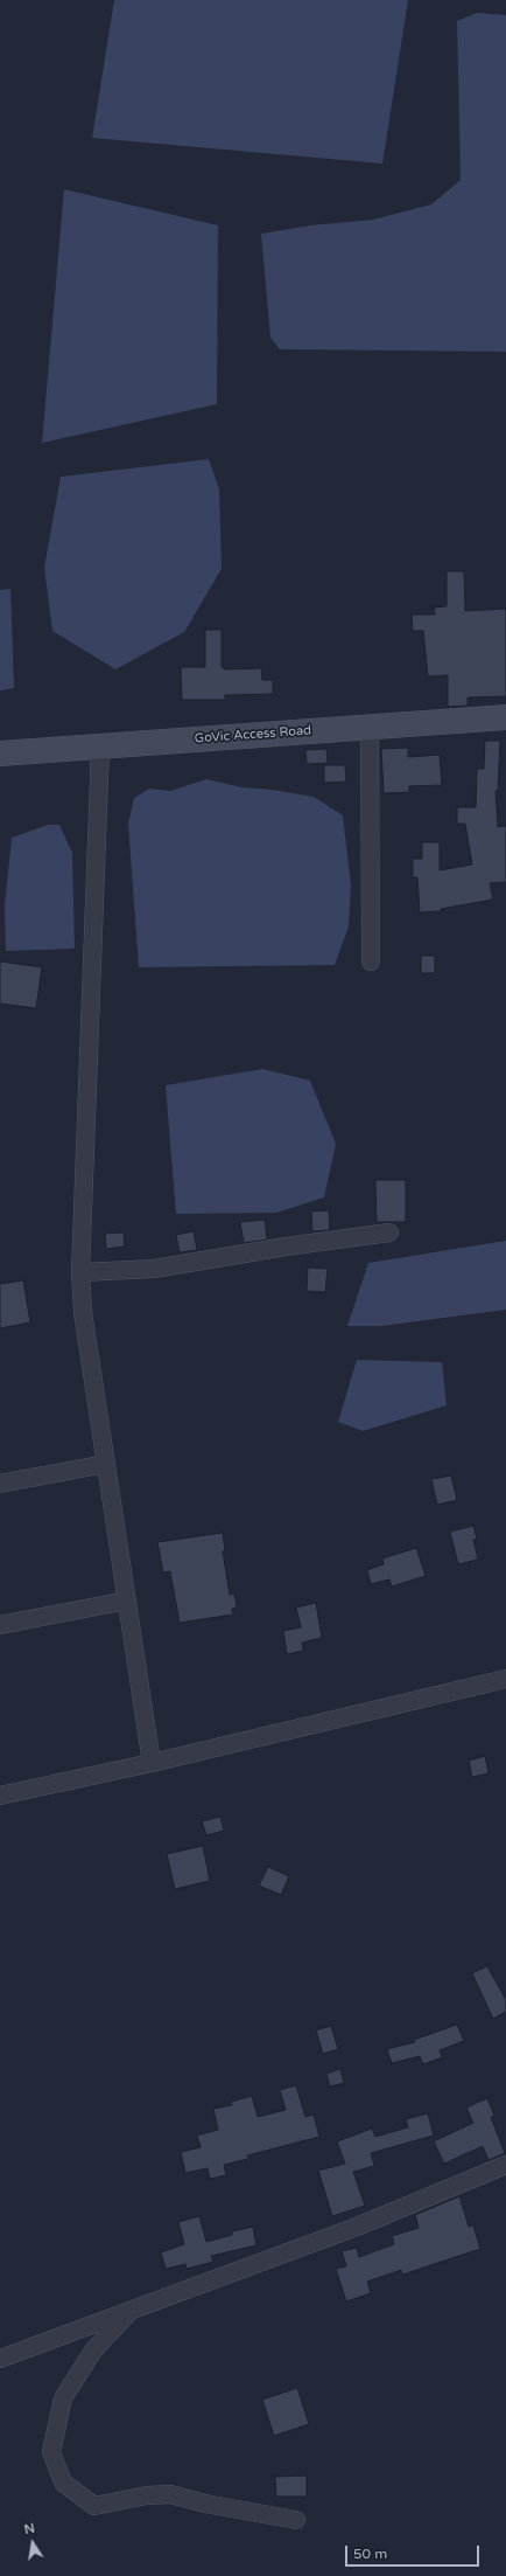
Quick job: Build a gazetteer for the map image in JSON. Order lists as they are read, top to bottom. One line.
{"streets":{"main road":["GoVic Access Road"]},"scale_bar":"50 m","north":"top"}
